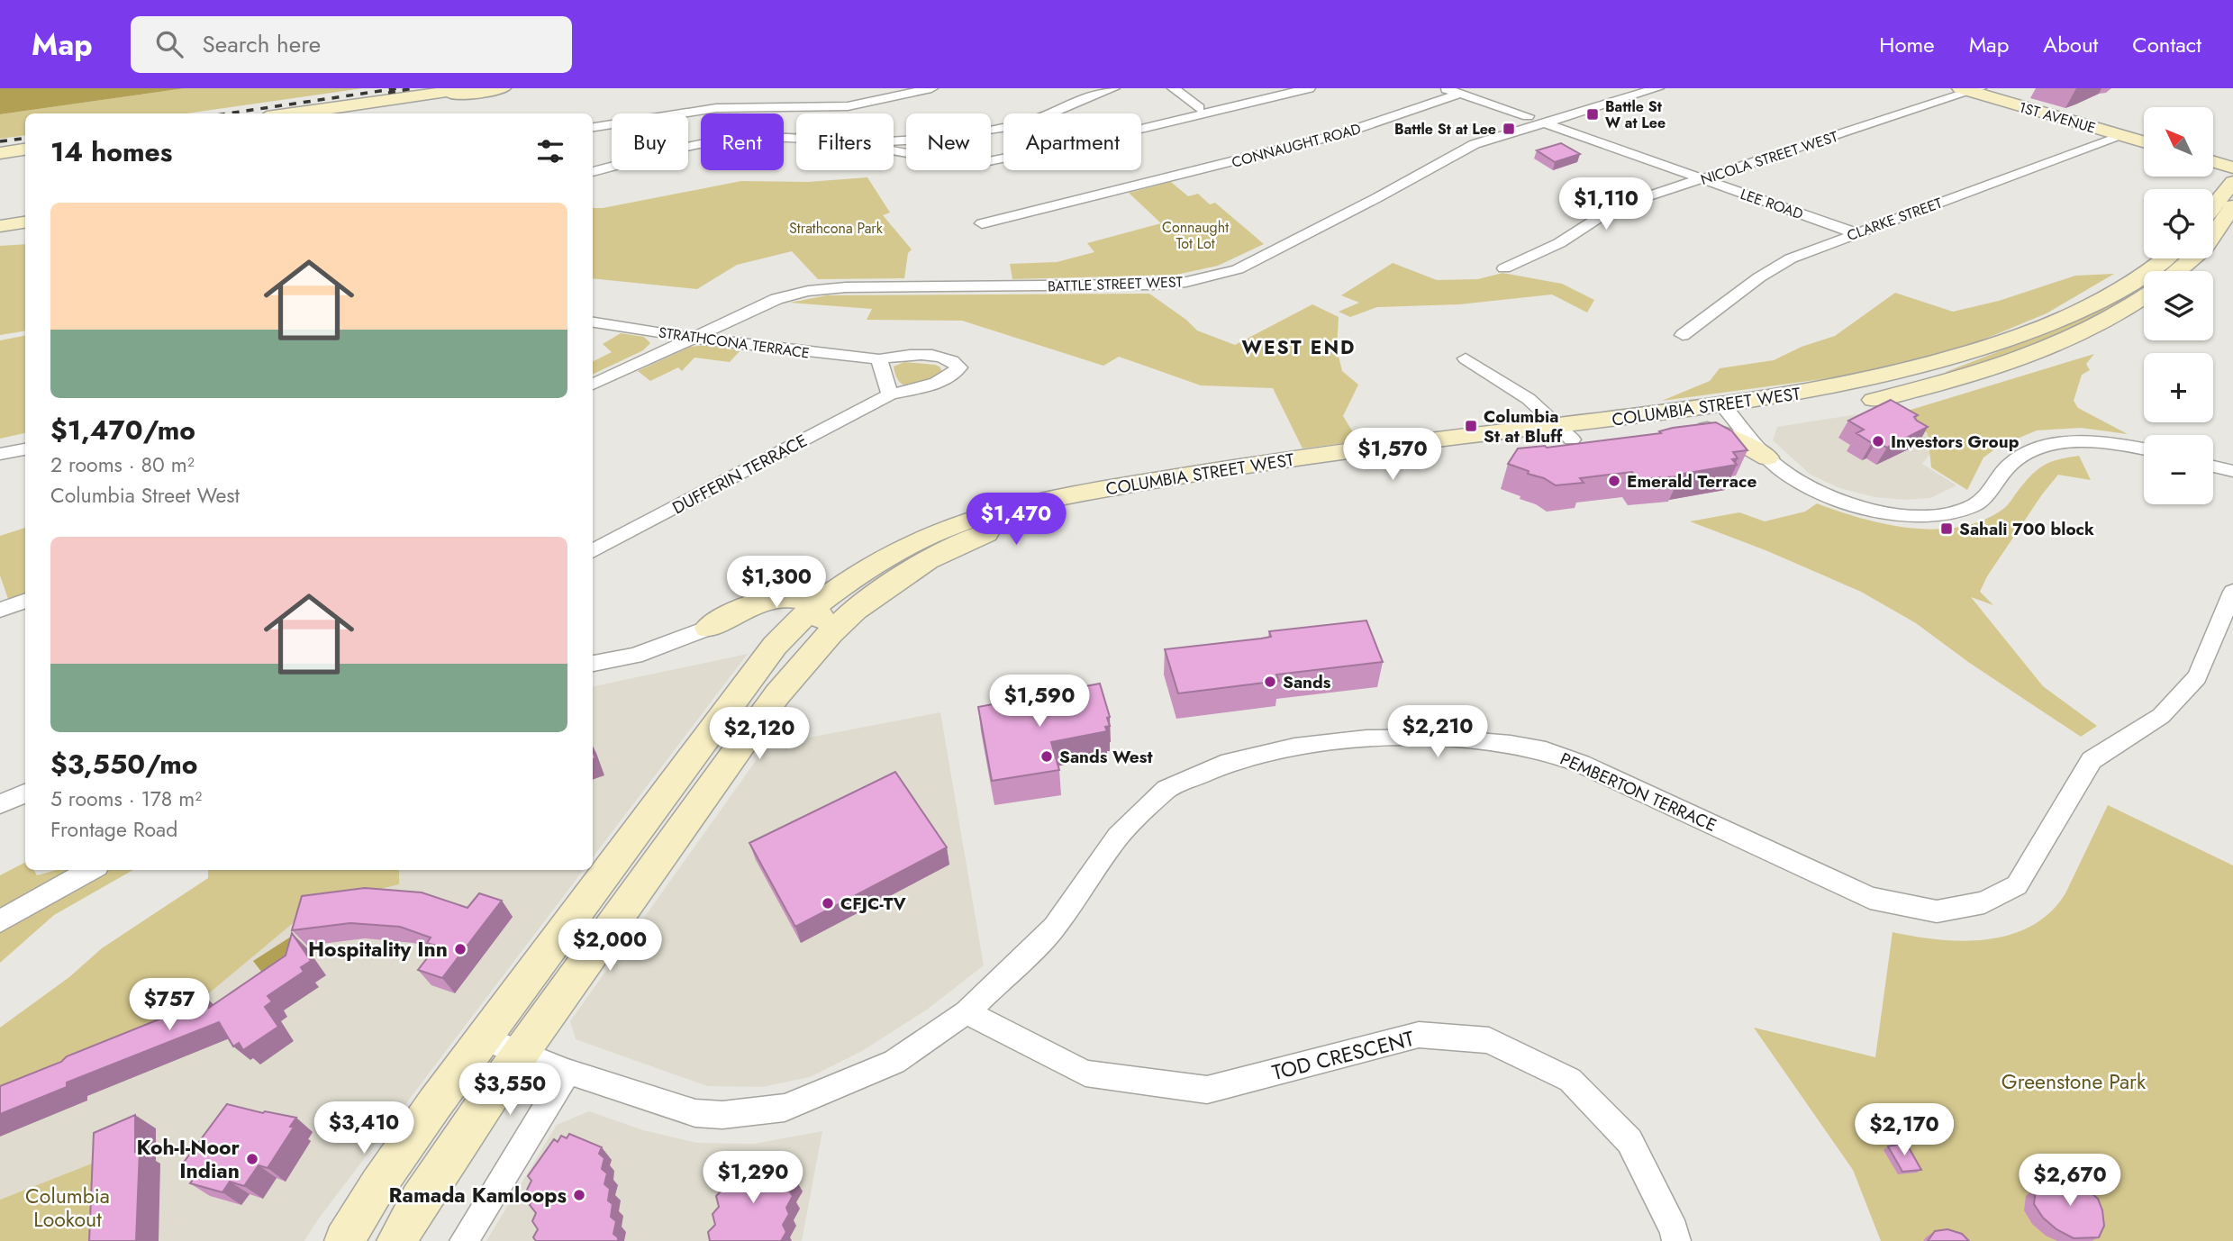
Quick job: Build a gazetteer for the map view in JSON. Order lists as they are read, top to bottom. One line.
{"streets":{"main road":["1ST AVENUE","COLUMBIA STREET WEST"],"street":["CONNAUGHT ROAD","NICOLA STREET WEST","LEE ROAD","CLARKE STREET","BATTLE STREET WEST","STRATHCONA TERRACE","DUFFERIN TERRACE","PEMBERTON TERRACE","TOD CRESCENT"]},"crossings":[["1ST AVENUE","NICOLA STREET WEST"],["1ST AVENUE","CLARKE STREET"],["NICOLA STREET WEST","LEE ROAD"],["LEE ROAD","CLARKE STREET"],["LEE ROAD","BATTLE STREET WEST"],["BATTLE STREET WEST","STRATHCONA TERRACE"],["STRATHCONA TERRACE","DUFFERIN TERRACE"],["COLUMBIA STREET WEST","PEMBERTON TERRACE"],["PEMBERTON TERRACE","TOD CRESCENT"]],"districts":["WEST END"],"parks":["Connaught Tot Lot","Strathcona Park","Greenstone Park","Columbia Lookout"],"places":{"transit":["Battle St W at Lee","Battle St at Lee","Columbia St at Bluff","Sahali 700 block"],"other":["Investors Group","Emerald Terrace","Sands","Sands West","CFJC-TV","Hospitality Inn","Koh-I-Noor Indian","Ramada Kamloops"]},"north":"top left","page":{"header":"Map","search":"Search here","nav":["Home","Map","About","Contact"],"map_buttons":["+","−"],"chip":["Buy","Rent","Filters","New","Apartment"],"heading":"14 homes","price":["$1,110","$1,570","$1,470","$1,300","$1,590","$2,210","$2,120","$2,000","$757","$3,550","$3,410","$2,170","$1,290","$2,670"],"list":[{"name":"$1,470/mo","note":"2 rooms · 80 m² · Columbia Street West"},{"name":"$3,550/mo","note":"5 rooms · 178 m² · Frontage Road"}]}}
